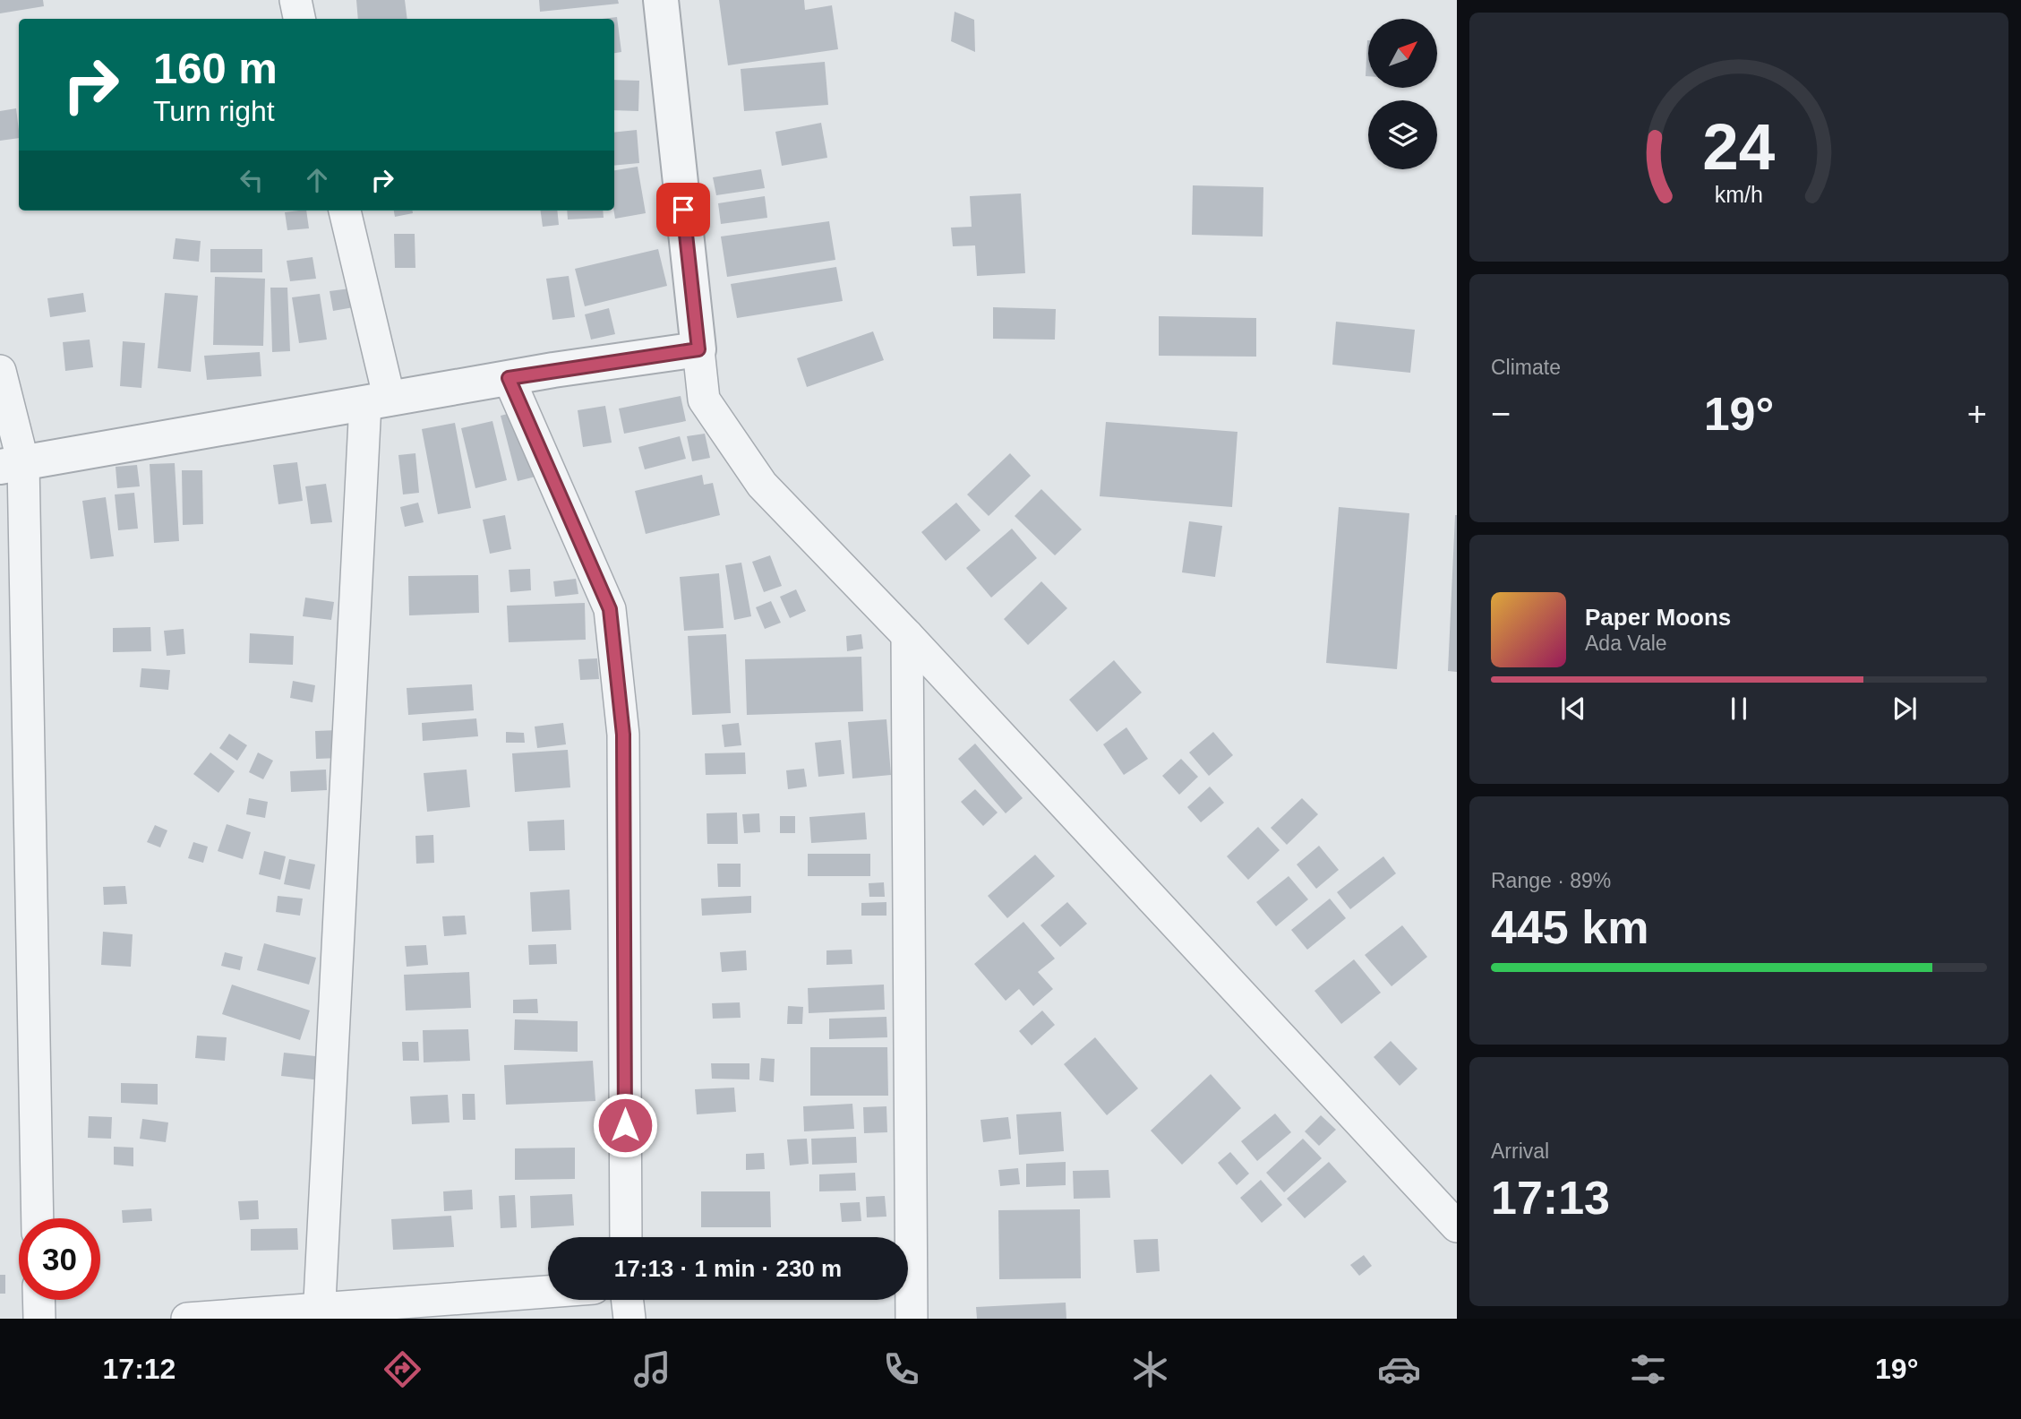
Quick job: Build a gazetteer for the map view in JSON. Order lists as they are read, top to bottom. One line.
{"north":"top right","page":{"turn":["160 m","Turn right"],"tile":["Climate",["Range · 89%","445 km"],["Arrival","17:13"]],"heat":["−","19°","+"],"song":["Paper Moons","Ada Vale"],"limit":"30","trip":"17:13 · 1 min · 230 m","tabs":["17:12","19°"],"gauge":["24","km/h"]}}
